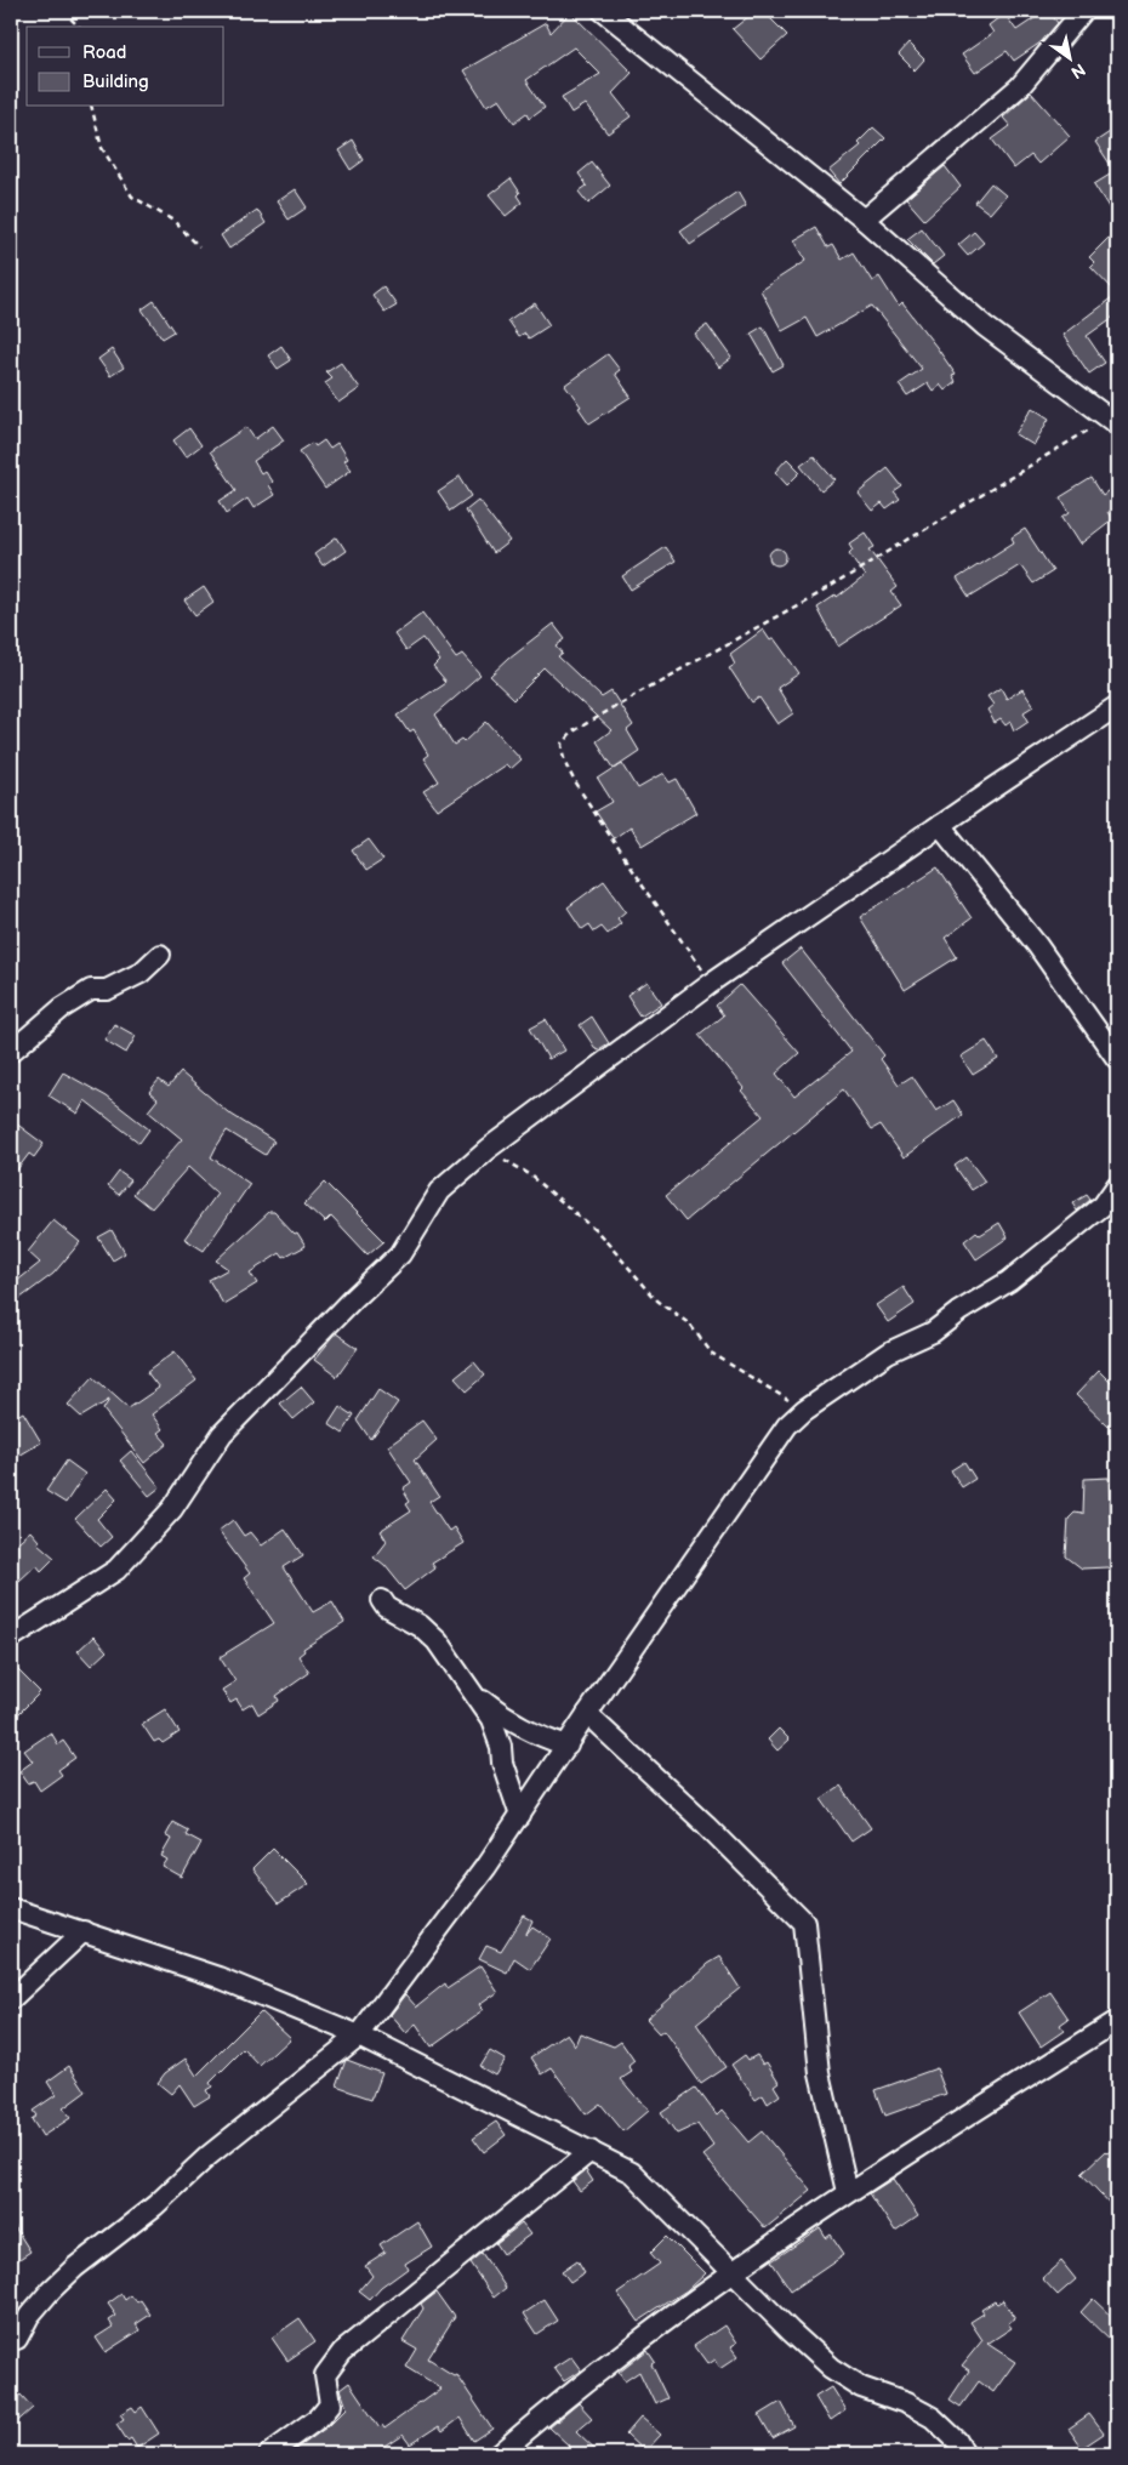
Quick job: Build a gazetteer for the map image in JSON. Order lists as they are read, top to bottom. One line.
{"legend":["Road","Building"],"north":"bottom right"}
